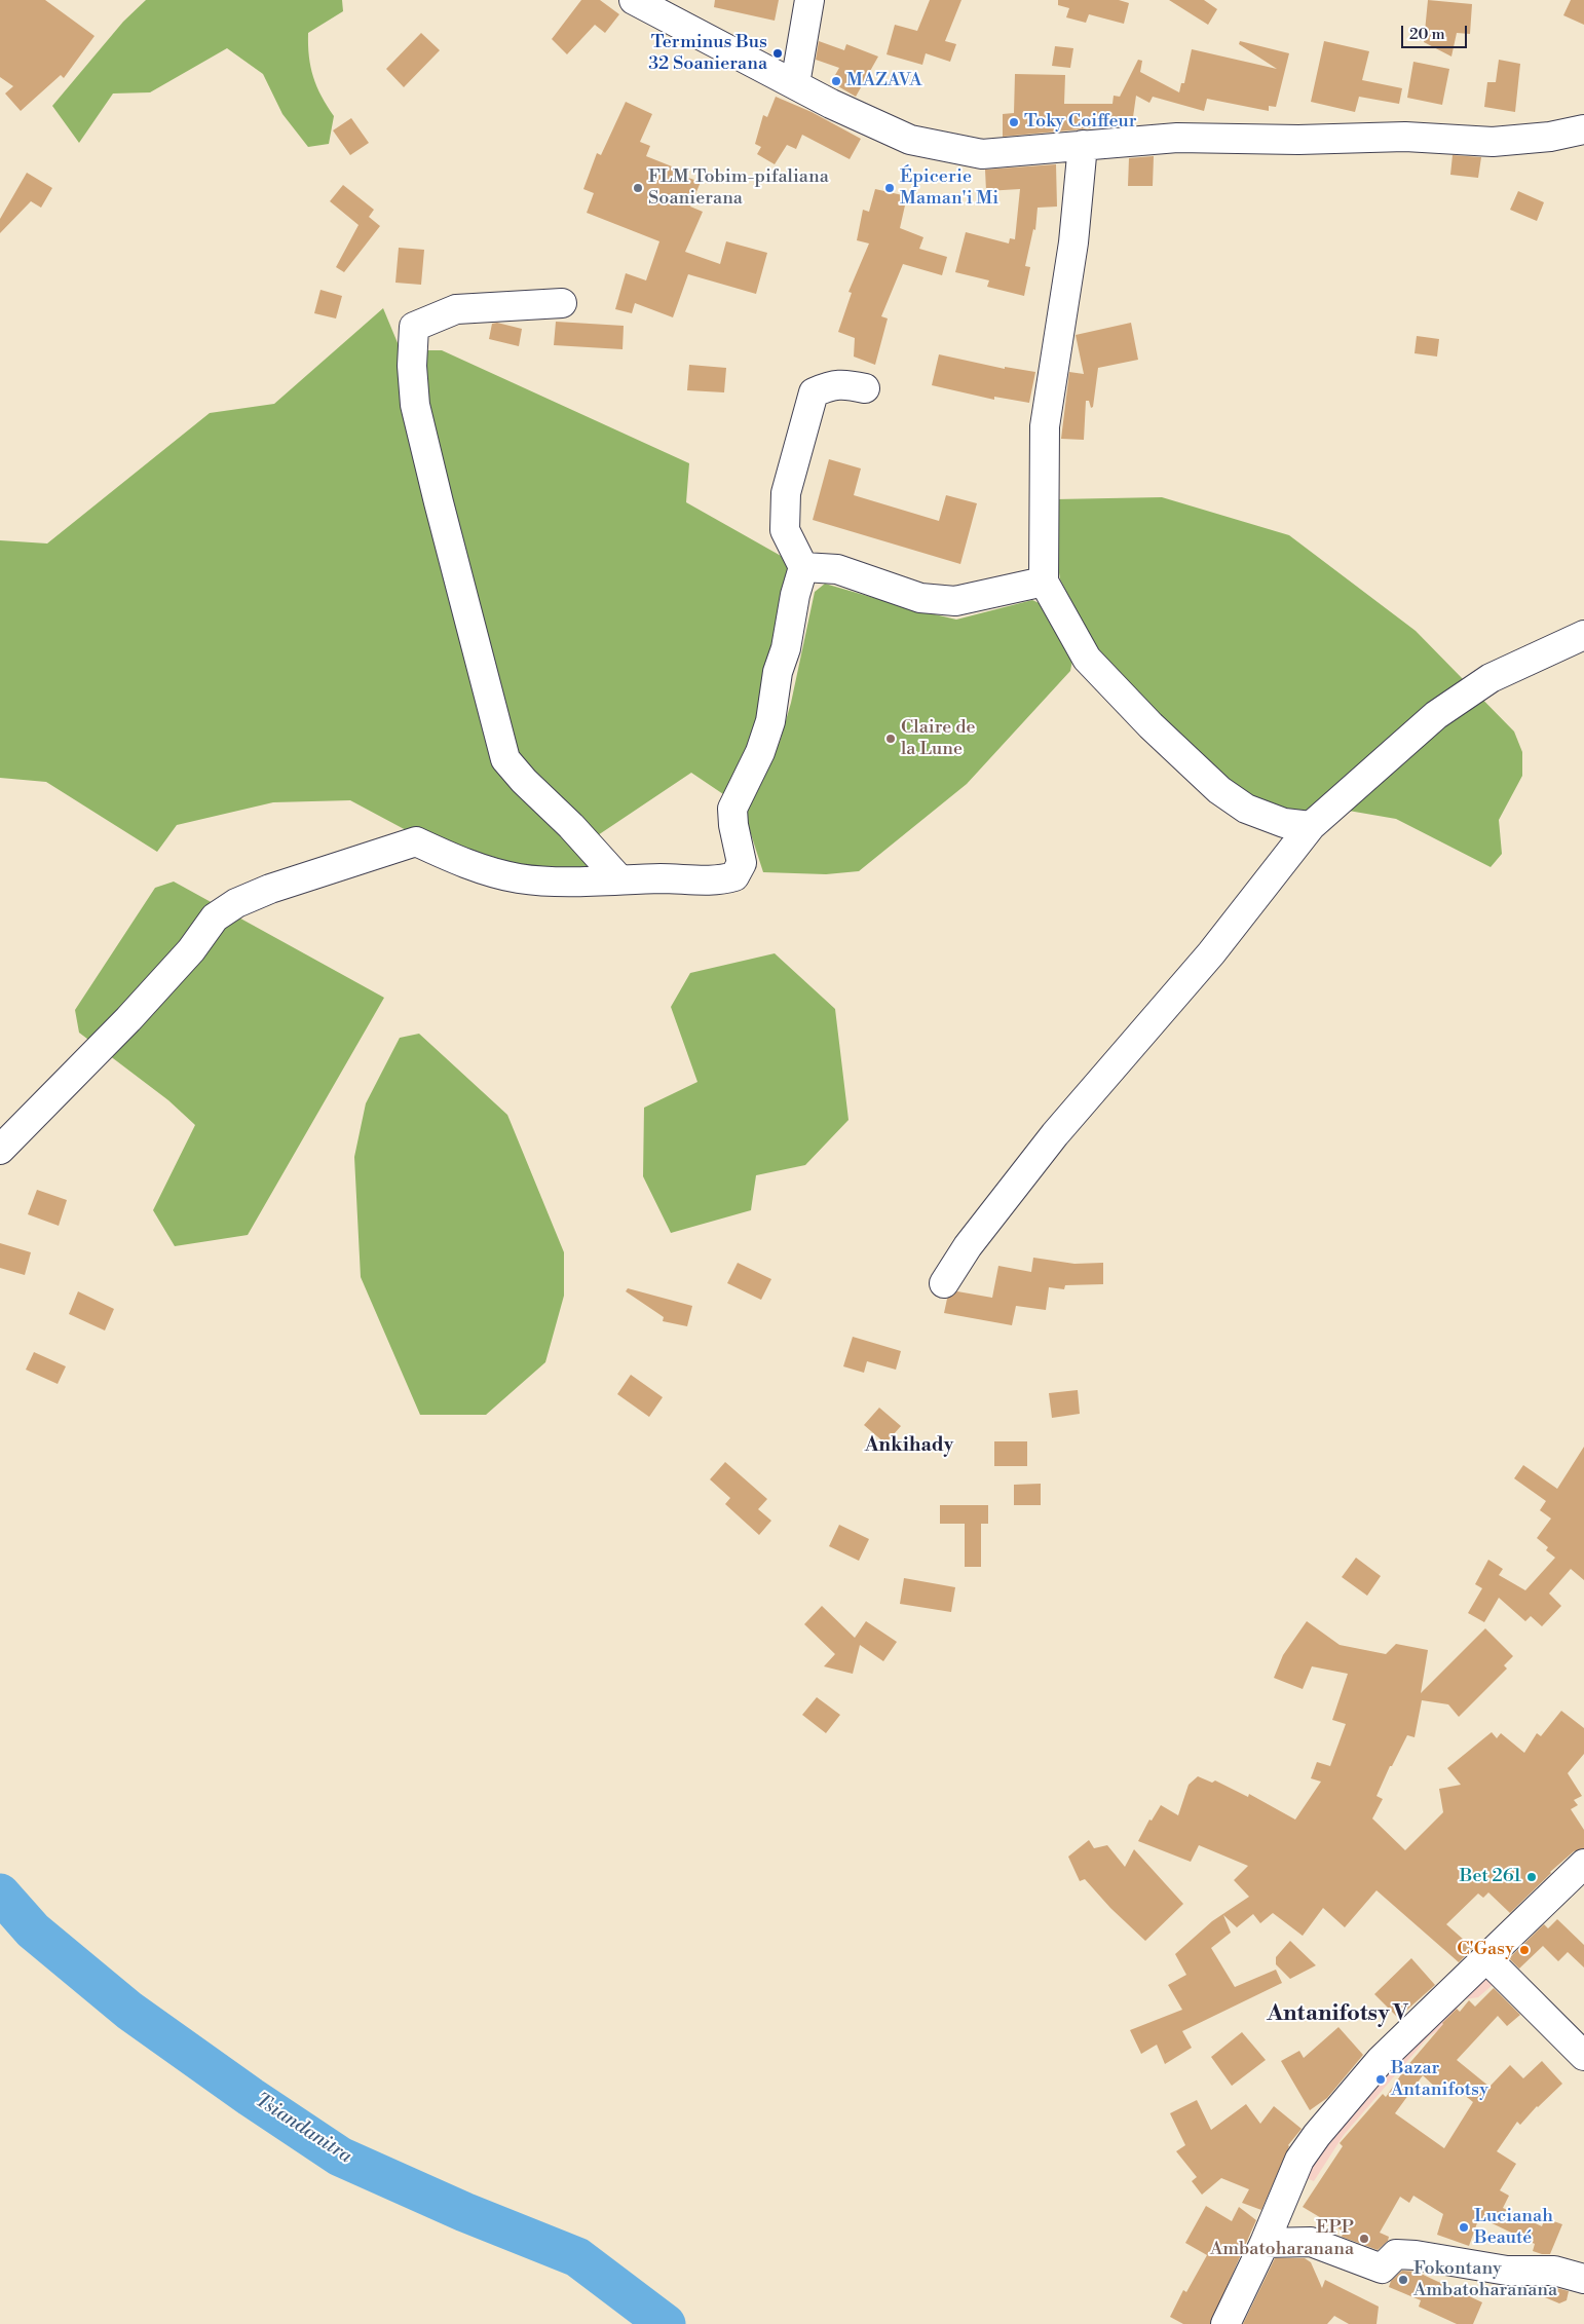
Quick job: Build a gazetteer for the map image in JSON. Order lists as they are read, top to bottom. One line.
{"districts":["Ankihady","Antanifotsy V"],"water":["Tsiandanitra"],"places":["Terminus Bus 32 Soanierana","MAZAVA","Toky Coiffeur","FLM Tobim-pifaliana Soanierana","Épicerie Maman'i Mi","Claire de la Lune","Bet 261","C'Gasy","Bazar Antanifotsy","Lucianah Beauté","EPP Ambatoharanana","Fokontany Ambatoharanana"],"scale_bar":"20 m"}
